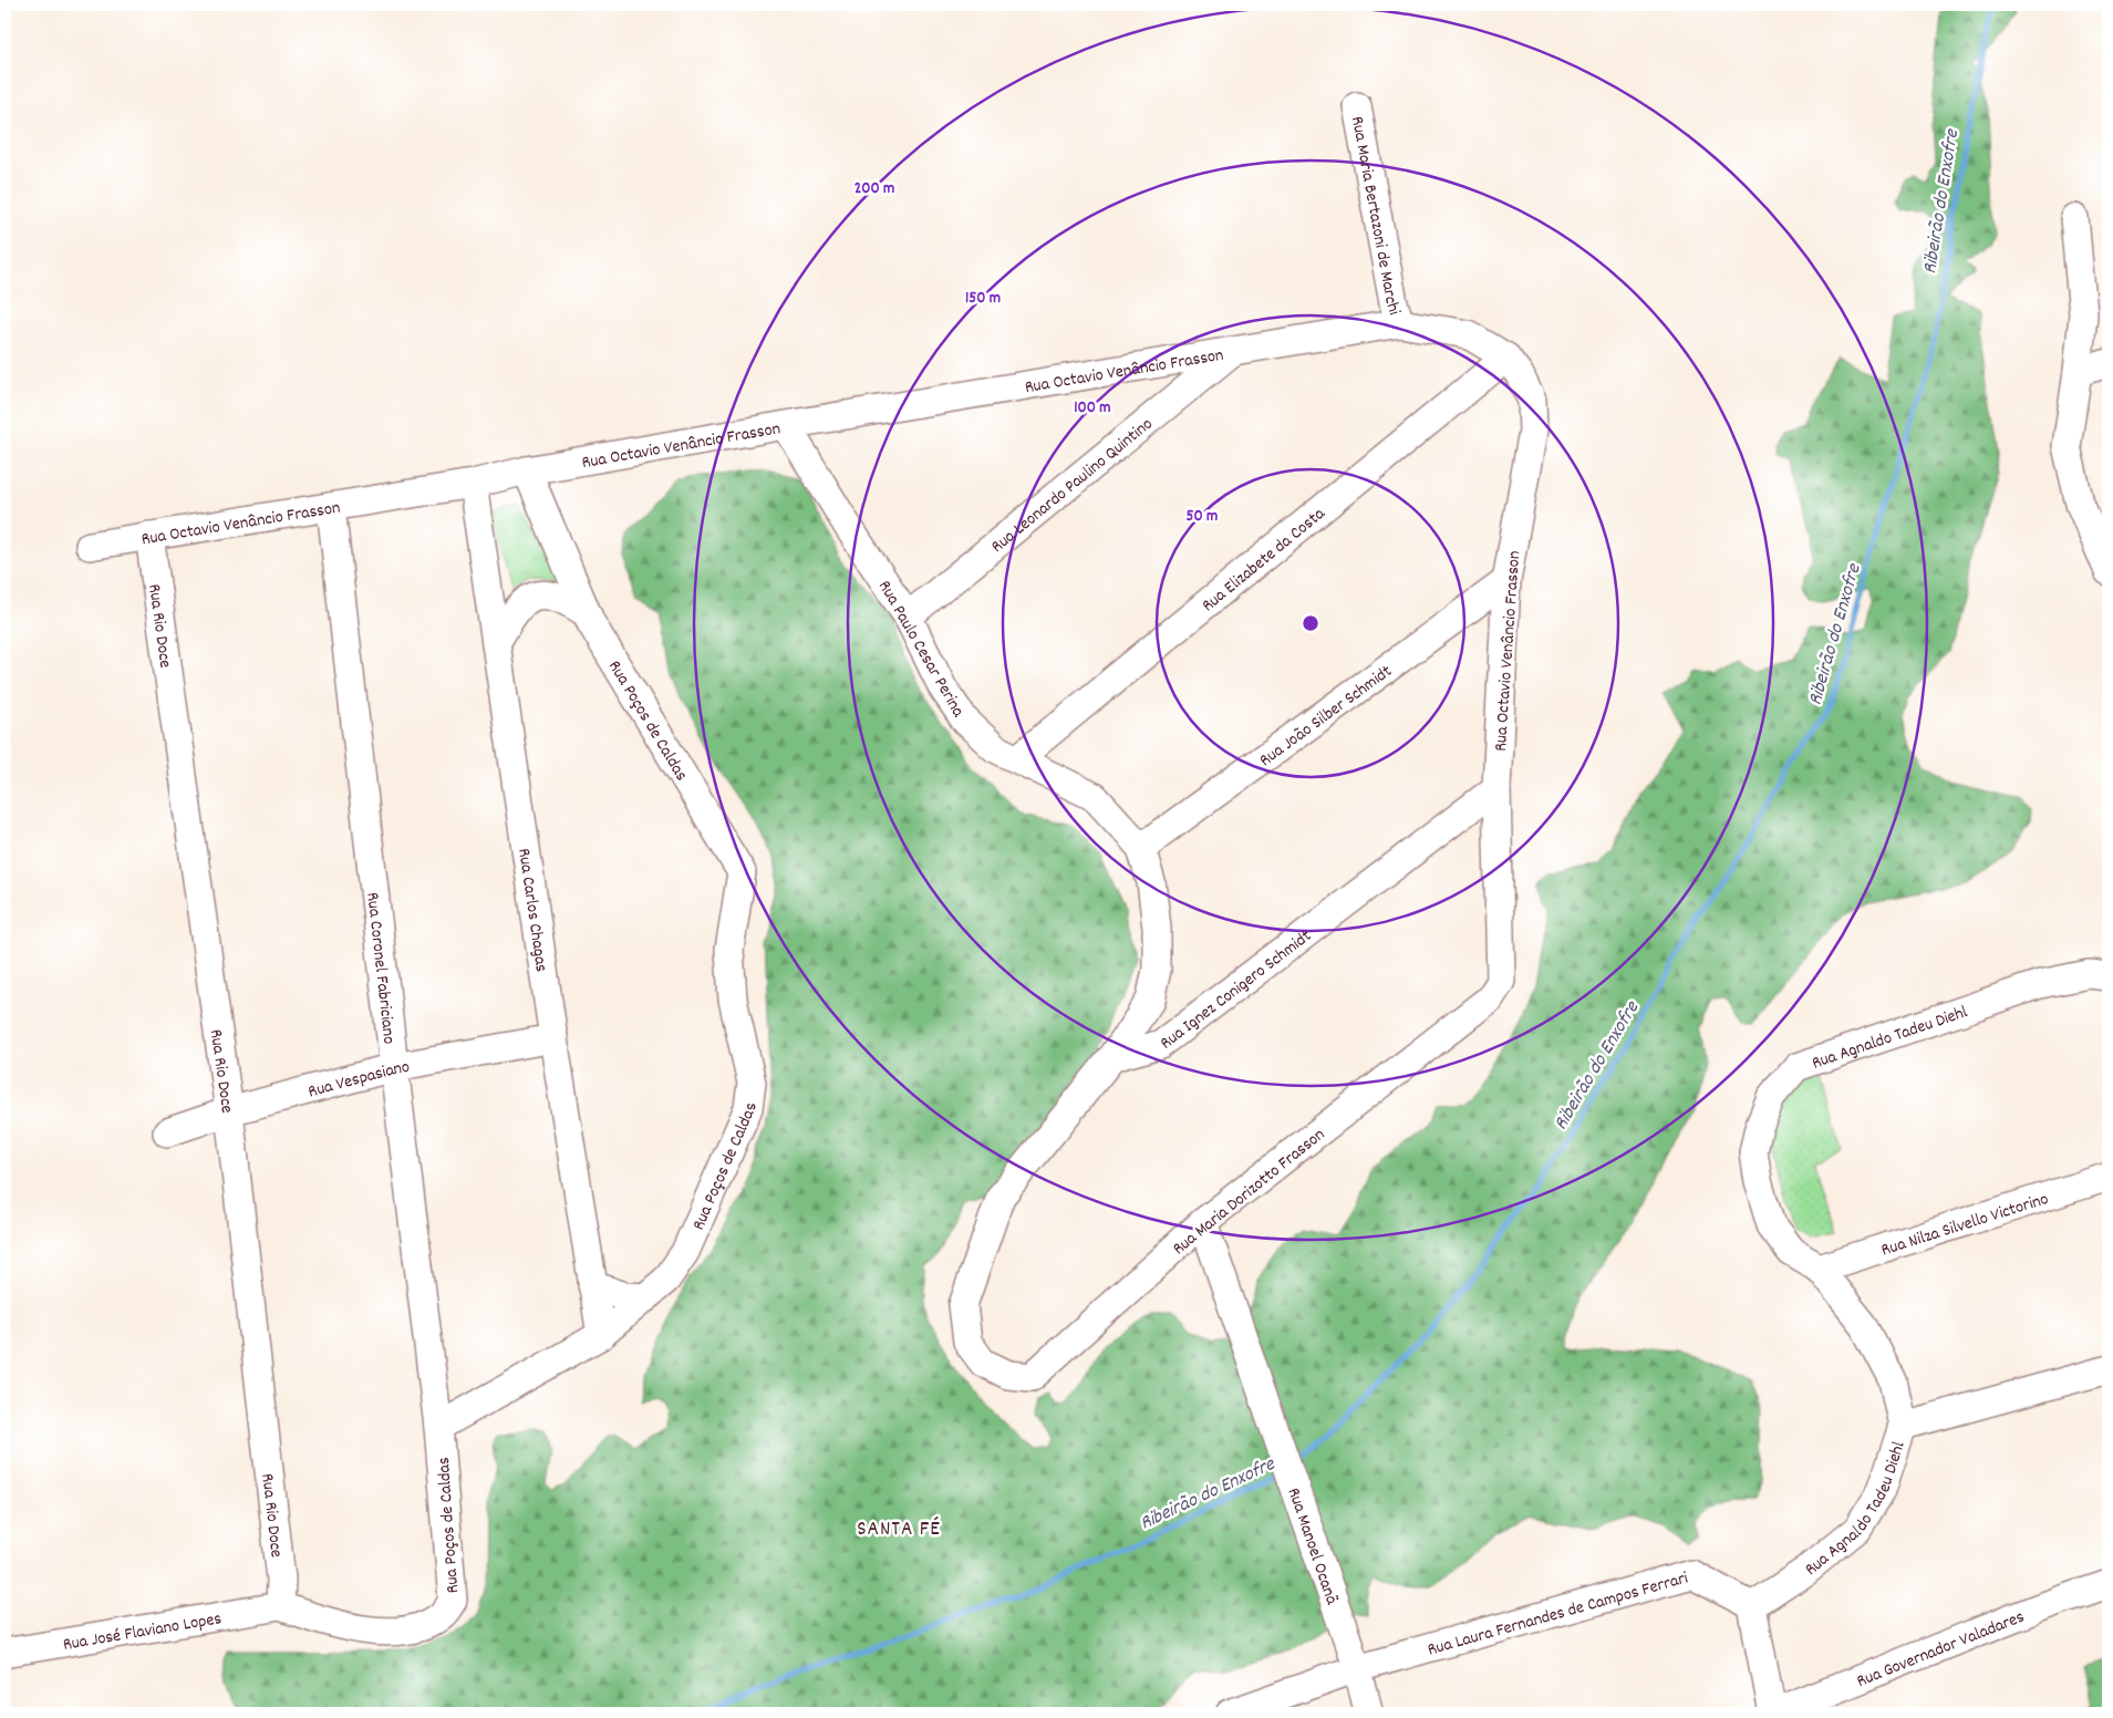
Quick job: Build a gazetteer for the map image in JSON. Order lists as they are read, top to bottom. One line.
{"streets":{"street":["Rua Maria Bertazoni de Marchi","Rua Octavio Venâncio Frasson","Rua Leonardo Paulino Quintino","Rua Elizabete da Costa","Rua Rio Doce","Rua Paulo Cesar Perina","Rua João Silber Schmidt","Rua Poços de Caldas","Rua Carlos Chagas","Rua Coronel Fabriciano","Rua Ignez Conigero Schmidt","Rua Agnaldo Tadeu Diehl","Rua Vespasiano","Rua Maria Dorizotto Frasson","Rua Nilza Silvello Victorino","Rua Manoel Ocanã","Rua Laura Fernandes de Campos Ferrari","Rua José Flaviano Lopes","Rua Governador Valadares"]},"crossings":[["Rua Maria Bertazoni de Marchi","Rua Octavio Venâncio Frasson"],["Rua Octavio Venâncio Frasson","Rua Leonardo Paulino Quintino"],["Rua Octavio Venâncio Frasson","Rua Elizabete da Costa"],["Rua Octavio Venâncio Frasson","Rua Rio Doce"],["Rua Octavio Venâncio Frasson","Rua Paulo Cesar Perina"],["Rua Octavio Venâncio Frasson","Rua João Silber Schmidt"],["Rua Octavio Venâncio Frasson","Rua Poços de Caldas"],["Rua Octavio Venâncio Frasson","Rua Carlos Chagas"],["Rua Octavio Venâncio Frasson","Rua Coronel Fabriciano"],["Rua Octavio Venâncio Frasson","Rua Ignez Conigero Schmidt"],["Rua Octavio Venâncio Frasson","Rua Maria Dorizotto Frasson"],["Rua Leonardo Paulino Quintino","Rua Paulo Cesar Perina"],["Rua Elizabete da Costa","Rua Paulo Cesar Perina"],["Rua Rio Doce","Rua Poços de Caldas"],["Rua Rio Doce","Rua Vespasiano"],["Rua Rio Doce","Rua José Flaviano Lopes"],["Rua Paulo Cesar Perina","Rua João Silber Schmidt"],["Rua Paulo Cesar Perina","Rua Ignez Conigero Schmidt"],["Rua Paulo Cesar Perina","Rua Maria Dorizotto Frasson"],["Rua Poços de Caldas","Rua Carlos Chagas"],["Rua Poços de Caldas","Rua Coronel Fabriciano"],["Rua Poços de Caldas","Rua José Flaviano Lopes"],["Rua Carlos Chagas","Rua Vespasiano"],["Rua Coronel Fabriciano","Rua Vespasiano"],["Rua Ignez Conigero Schmidt","Rua Maria Dorizotto Frasson"],["Rua Agnaldo Tadeu Diehl","Rua Nilza Silvello Victorino"],["Rua Agnaldo Tadeu Diehl","Rua Laura Fernandes de Campos Ferrari"],["Rua Maria Dorizotto Frasson","Rua Manoel Ocanã"],["Rua Manoel Ocanã","Rua Laura Fernandes de Campos Ferrari"]],"districts":["SANTA FÉ"],"water":["Ribeirão do Enxofre"],"rings":["200 m","150 m","100 m","50 m"]}
